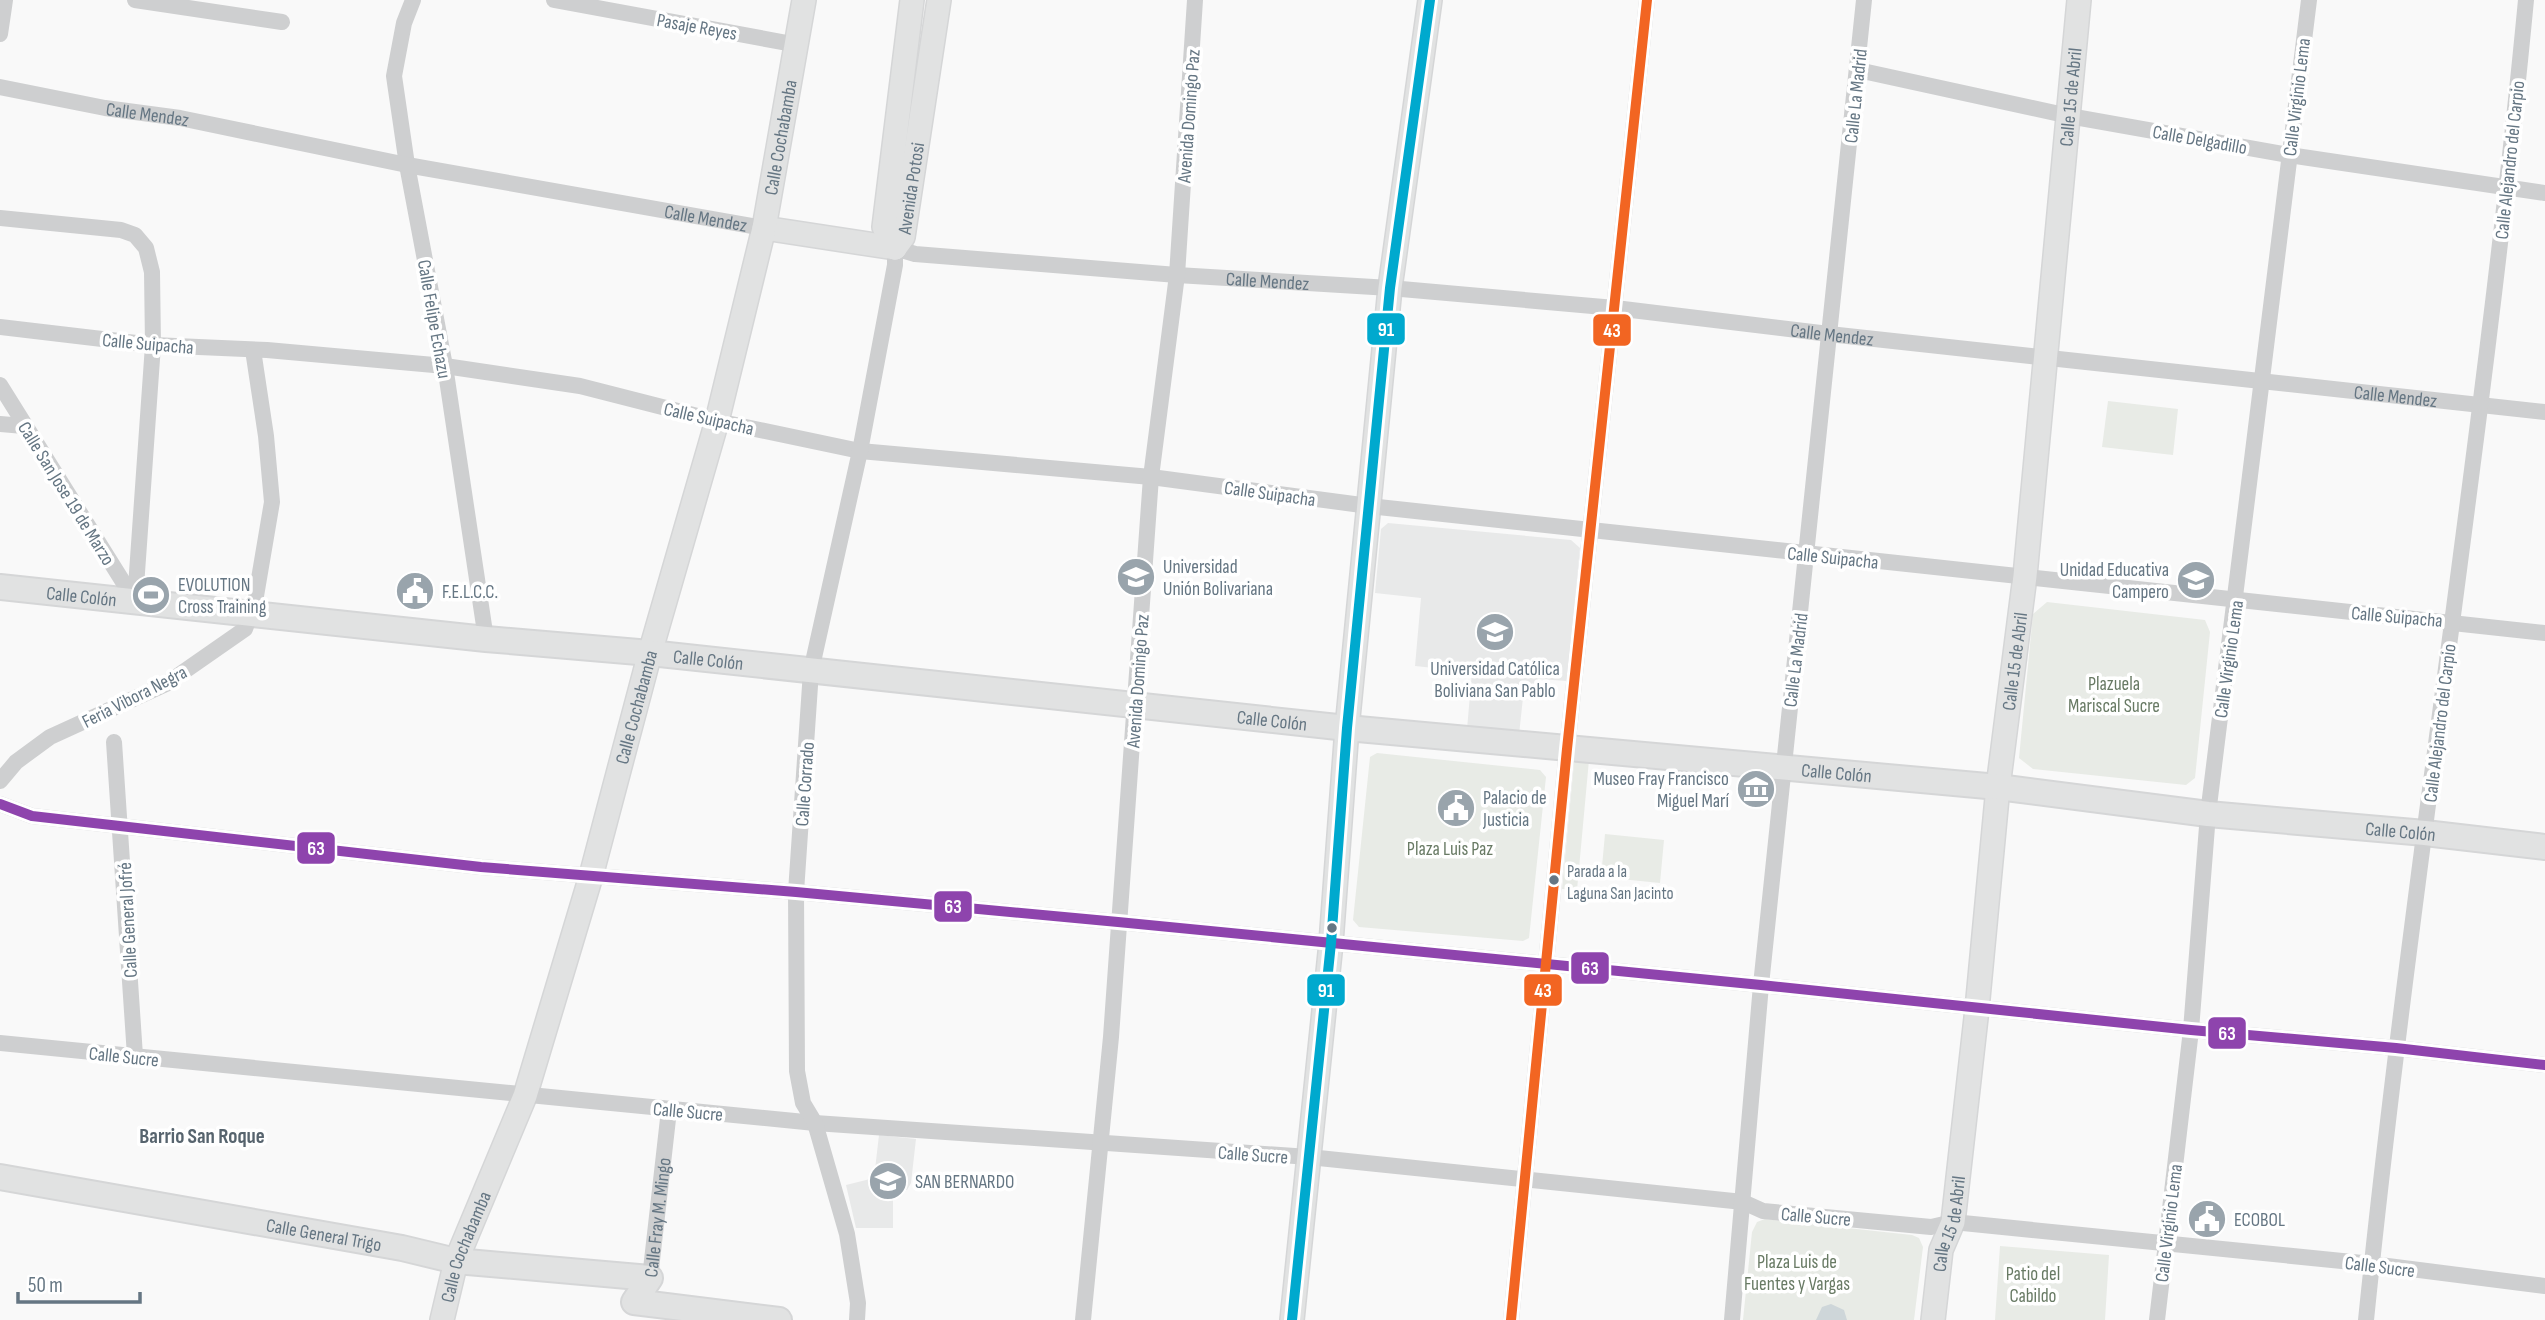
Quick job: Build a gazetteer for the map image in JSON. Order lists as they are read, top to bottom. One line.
{"streets":{"main road":["Calle Colón","Calle Fray M. Mingo","Calle General Trigo"],"street":["Pasaje Reyes","Calle La Madrid","Calle 15 de Abril","Calle Virginio Lema","Calle Mendez","Avenida Domingo Paz","Calle Cochabamba","Calle Delgadillo","Calle Alejandro del Carpio","Avenida Potosi","Calle Felipe Echazu","Calle Suipacha","Calle San Jose 19 de Marzo","Feria Vibora Negra","Calle Corrado","Calle General Jofré","Calle Sucre"]},"crossings":[["Pasaje Reyes","Calle Cochabamba"],["Calle La Madrid","Calle Mendez"],["Calle La Madrid","Calle Delgadillo"],["Calle La Madrid","Calle Suipacha"],["Calle La Madrid","Calle Colón"],["Calle La Madrid","Calle Sucre"],["Calle 15 de Abril","Calle Mendez"],["Calle 15 de Abril","Calle Delgadillo"],["Calle 15 de Abril","Calle Suipacha"],["Calle 15 de Abril","Calle Colón"],["Calle 15 de Abril","Calle Sucre"],["Calle Virginio Lema","Calle Mendez"],["Calle Virginio Lema","Calle Delgadillo"],["Calle Virginio Lema","Calle Suipacha"],["Calle Virginio Lema","Calle Colón"],["Calle Virginio Lema","Calle Sucre"],["Calle Mendez","Avenida Domingo Paz"],["Calle Mendez","Calle Cochabamba"],["Calle Mendez","Calle Alejandro del Carpio"],["Calle Mendez","Avenida Potosi"],["Calle Mendez","Calle Felipe Echazu"],["Calle Mendez","Calle Corrado"],["Avenida Domingo Paz","Calle Suipacha"],["Avenida Domingo Paz","Calle Colón"],["Avenida Domingo Paz","Calle Sucre"],["Calle Cochabamba","Calle Suipacha"],["Calle Cochabamba","Calle Colón"],["Calle Cochabamba","Calle Sucre"],["Calle Cochabamba","Calle General Trigo"],["Calle Delgadillo","Calle Alejandro del Carpio"],["Calle Alejandro del Carpio","Calle Suipacha"],["Calle Alejandro del Carpio","Calle Colón"],["Calle Alejandro del Carpio","Calle Sucre"],["Avenida Potosi","Calle Corrado"],["Calle Felipe Echazu","Calle Suipacha"],["Calle Felipe Echazu","Calle Colón"],["Calle Suipacha","Feria Vibora Negra"],["Calle Suipacha","Calle Corrado"],["Calle San Jose 19 de Marzo","Calle Colón"],["Calle Colón","Feria Vibora Negra"],["Calle Colón","Calle Corrado"],["Calle Corrado","Calle Sucre"],["Calle General Jofré","Calle Sucre"],["Calle Sucre","Calle Fray M. Mingo"],["Calle Fray M. Mingo","Calle General Trigo"]],"districts":["Barrio San Roque"],"parks":["Plazuela Mariscal Sucre","Plaza Luis Paz","Plaza Luis de Fuentes y Vargas","Patio del Cabildo"],"places":{"school or university":["Universidad Unión Bolivariana","Unidad Educativa Campero","Universidad Católica Boliviana San Pablo","SAN BERNARDO"],"public building":["F.E.L.C.C.","Palacio de Justicia","ECOBOL"],"sports":["EVOLUTION Cross Training"],"museum":["Museo Fray Francisco Miguel Marí"],"other":["Parada a la Laguna San Jacinto"]},"lines":["transit line 91","transit line 43","transit line 63"],"scale_bar":"50 m"}
